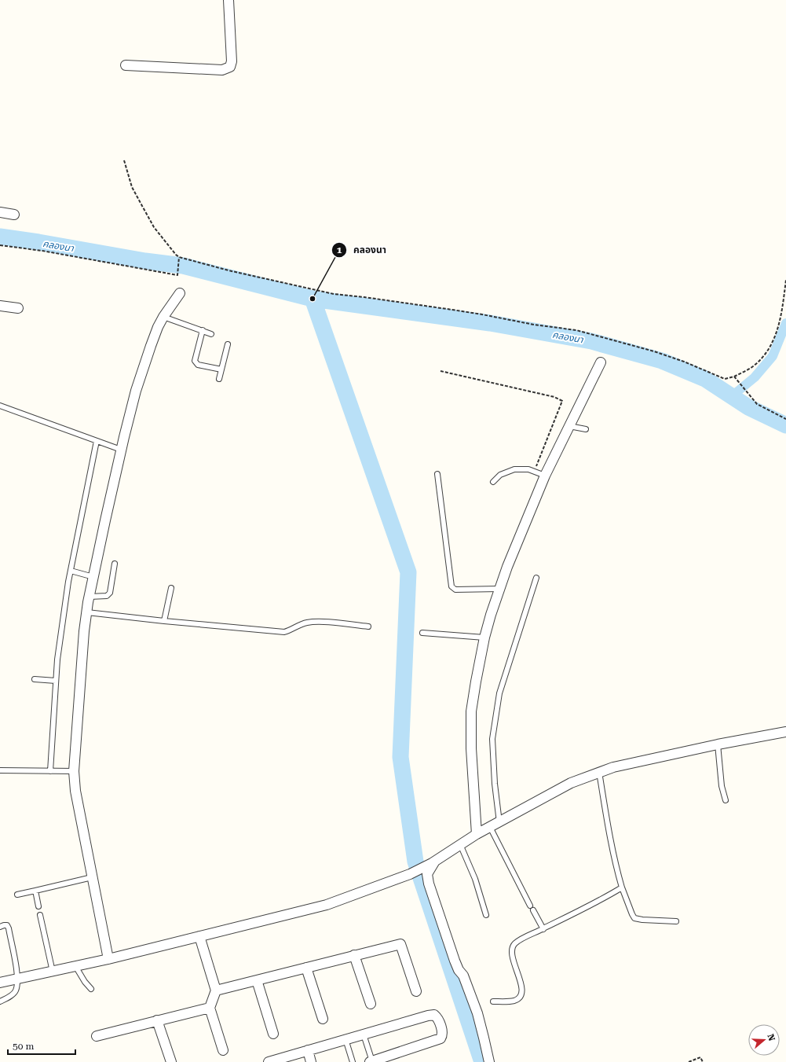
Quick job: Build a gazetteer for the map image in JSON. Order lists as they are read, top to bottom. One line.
{"water":["คลองนา"],"places":["คลองนา"],"scale_bar":"50 m","north":"right"}
